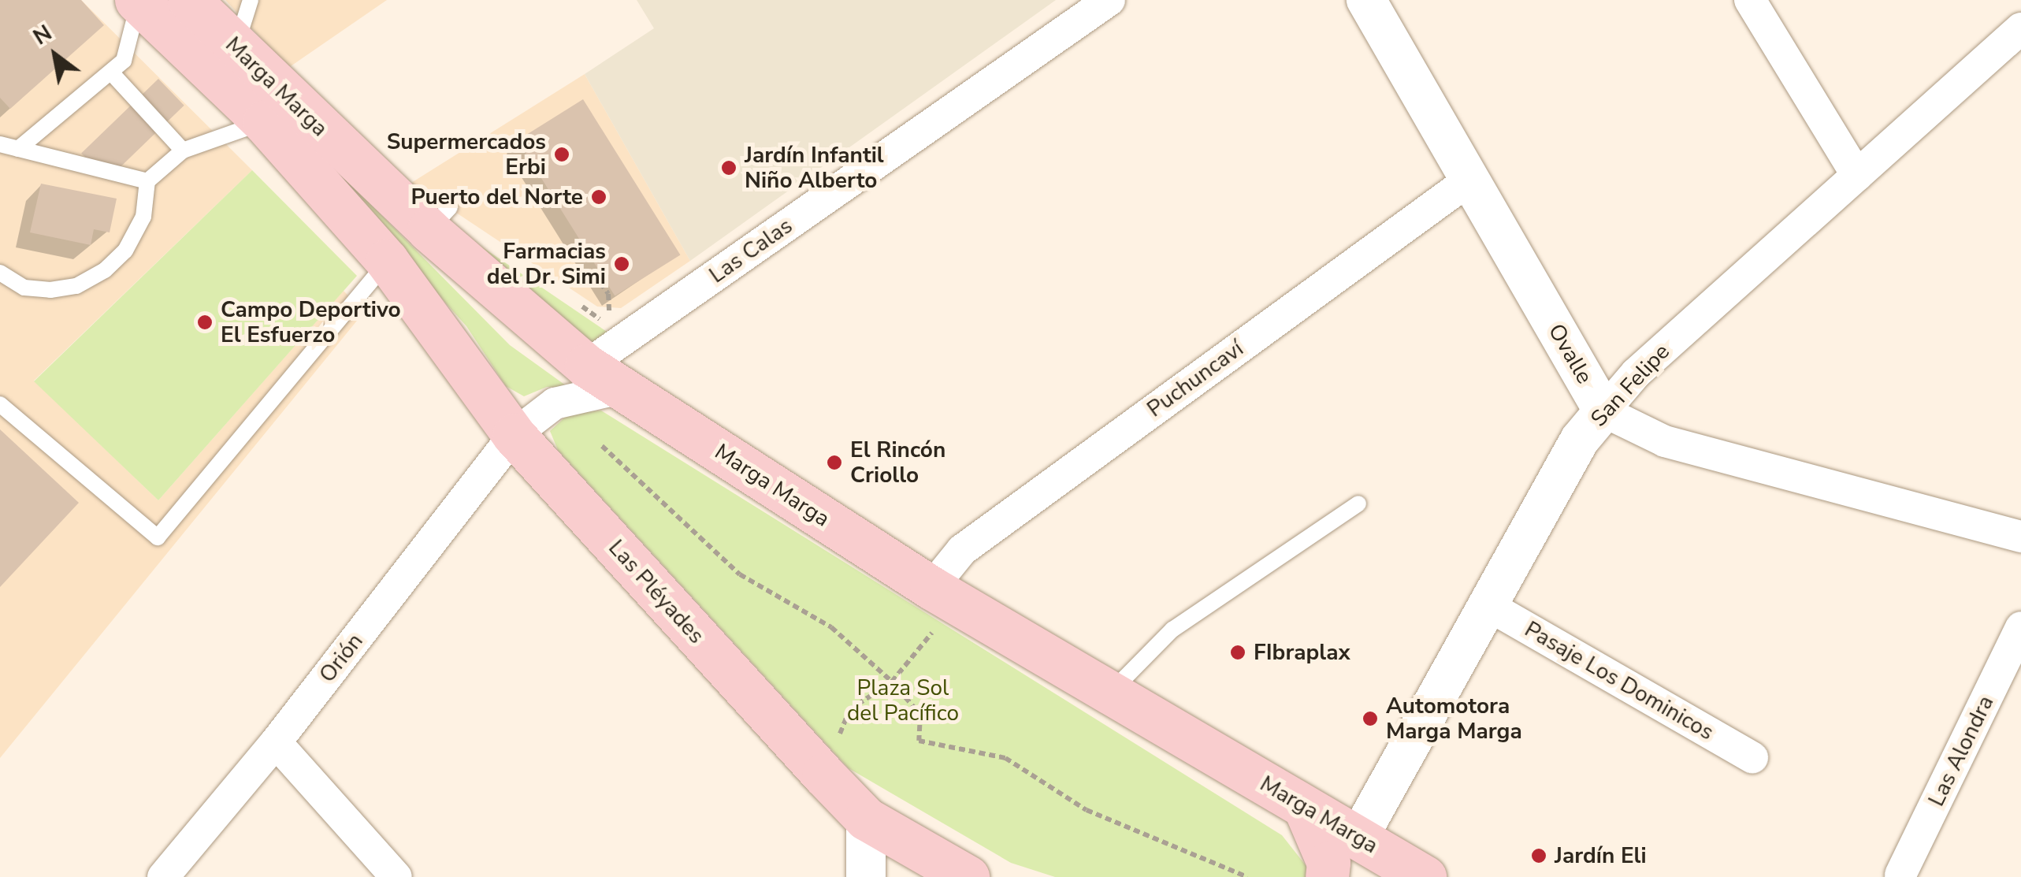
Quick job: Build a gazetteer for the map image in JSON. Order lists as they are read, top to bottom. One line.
{"streets":{"main road":["Marga Marga","Las Pléyades"],"street":["Las Calas","Ovalle","Puchuncaví","San Felipe","Orión","Pasaje Los Dominicos","Las Alondra"]},"crossings":[["Marga Marga","Las Calas"],["Marga Marga","Puchuncaví"],["Marga Marga","San Felipe"],["Marga Marga","Las Pléyades"],["Marga Marga","Orión"],["Las Calas","Orión"],["Ovalle","Puchuncaví"],["Ovalle","San Felipe"],["San Felipe","Pasaje Los Dominicos"],["Las Pléyades","Orión"]],"parks":["Plaza Sol del Pacífico"],"places":["Supermercados Erbi","Jardín Infantil Niño Alberto","Puerto del Norte","Farmacias del Dr. Simi","Campo Deportivo El Esfuerzo","El Rincón Criollo","FIbraplax","Automotora Marga Marga","Jardín Eli"],"north":"top left"}
